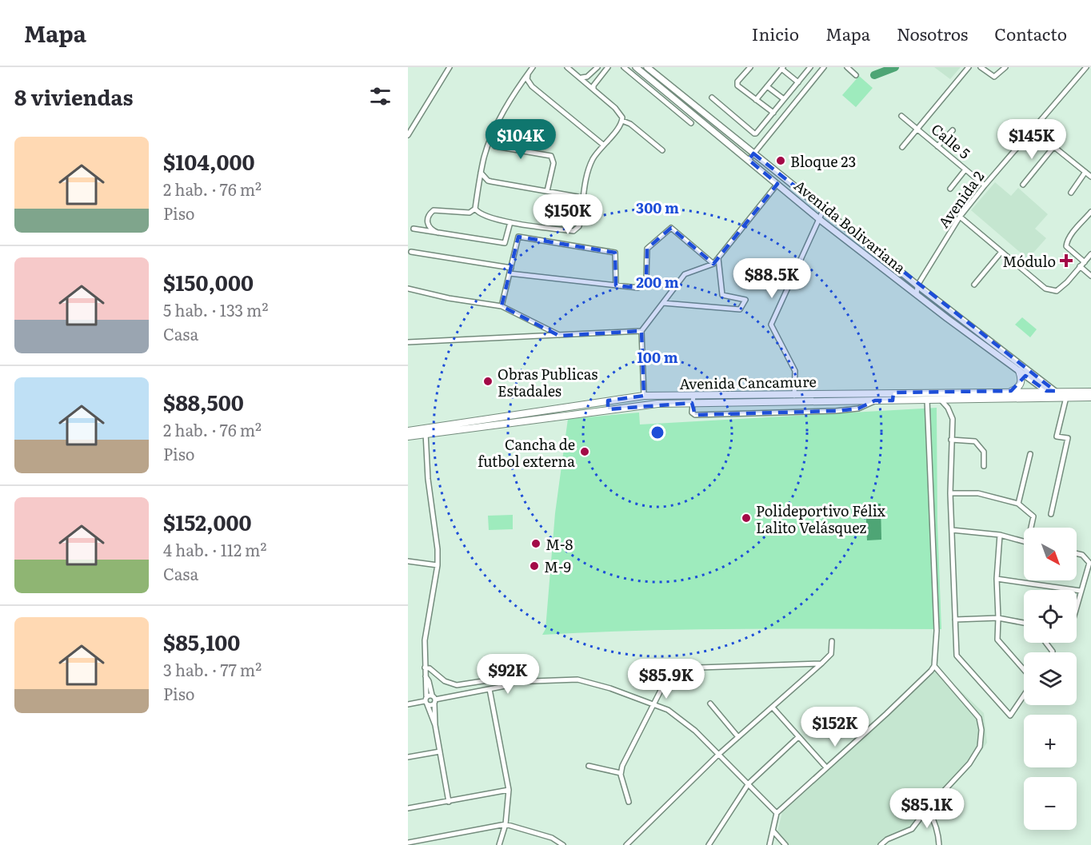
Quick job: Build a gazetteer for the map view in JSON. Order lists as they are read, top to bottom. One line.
{"streets":{"main road":["Avenida Cancamure"],"street":["Calle 5","Avenida 2","Avenida Bolivariana"]},"crossings":[["Calle 5","Avenida 2"],["Avenida 2","Avenida Bolivariana"],["Avenida Bolivariana","Avenida Cancamure"]],"places":{"other":["Bloque 23","Obras Publicas Estadales","Cancha de futbol externa","Polideportivo Félix Lalito Velásquez","M-8","M-9"],"health":["Módulo"]},"north":"bottom right","page":{"header":"Mapa","nav":["Inicio","Mapa","Nosotros","Contacto"],"heading":"8 viviendas","price":["$104K","$145K","$150K","$88.5K","$92K","$85.9K","$152K","$85.1K"],"list":[{"name":"$104,000","note":"2 hab. · 76 m² · Piso"},{"name":"$150,000","note":"5 hab. · 133 m² · Casa"},{"name":"$88,500","note":"2 hab. · 76 m² · Piso"},{"name":"$152,000","note":"4 hab. · 112 m² · Casa"},{"name":"$85,100","note":"3 hab. · 77 m² · Piso"}],"map_buttons":["+","−"]},"rings":["300 m","200 m","100 m"]}
